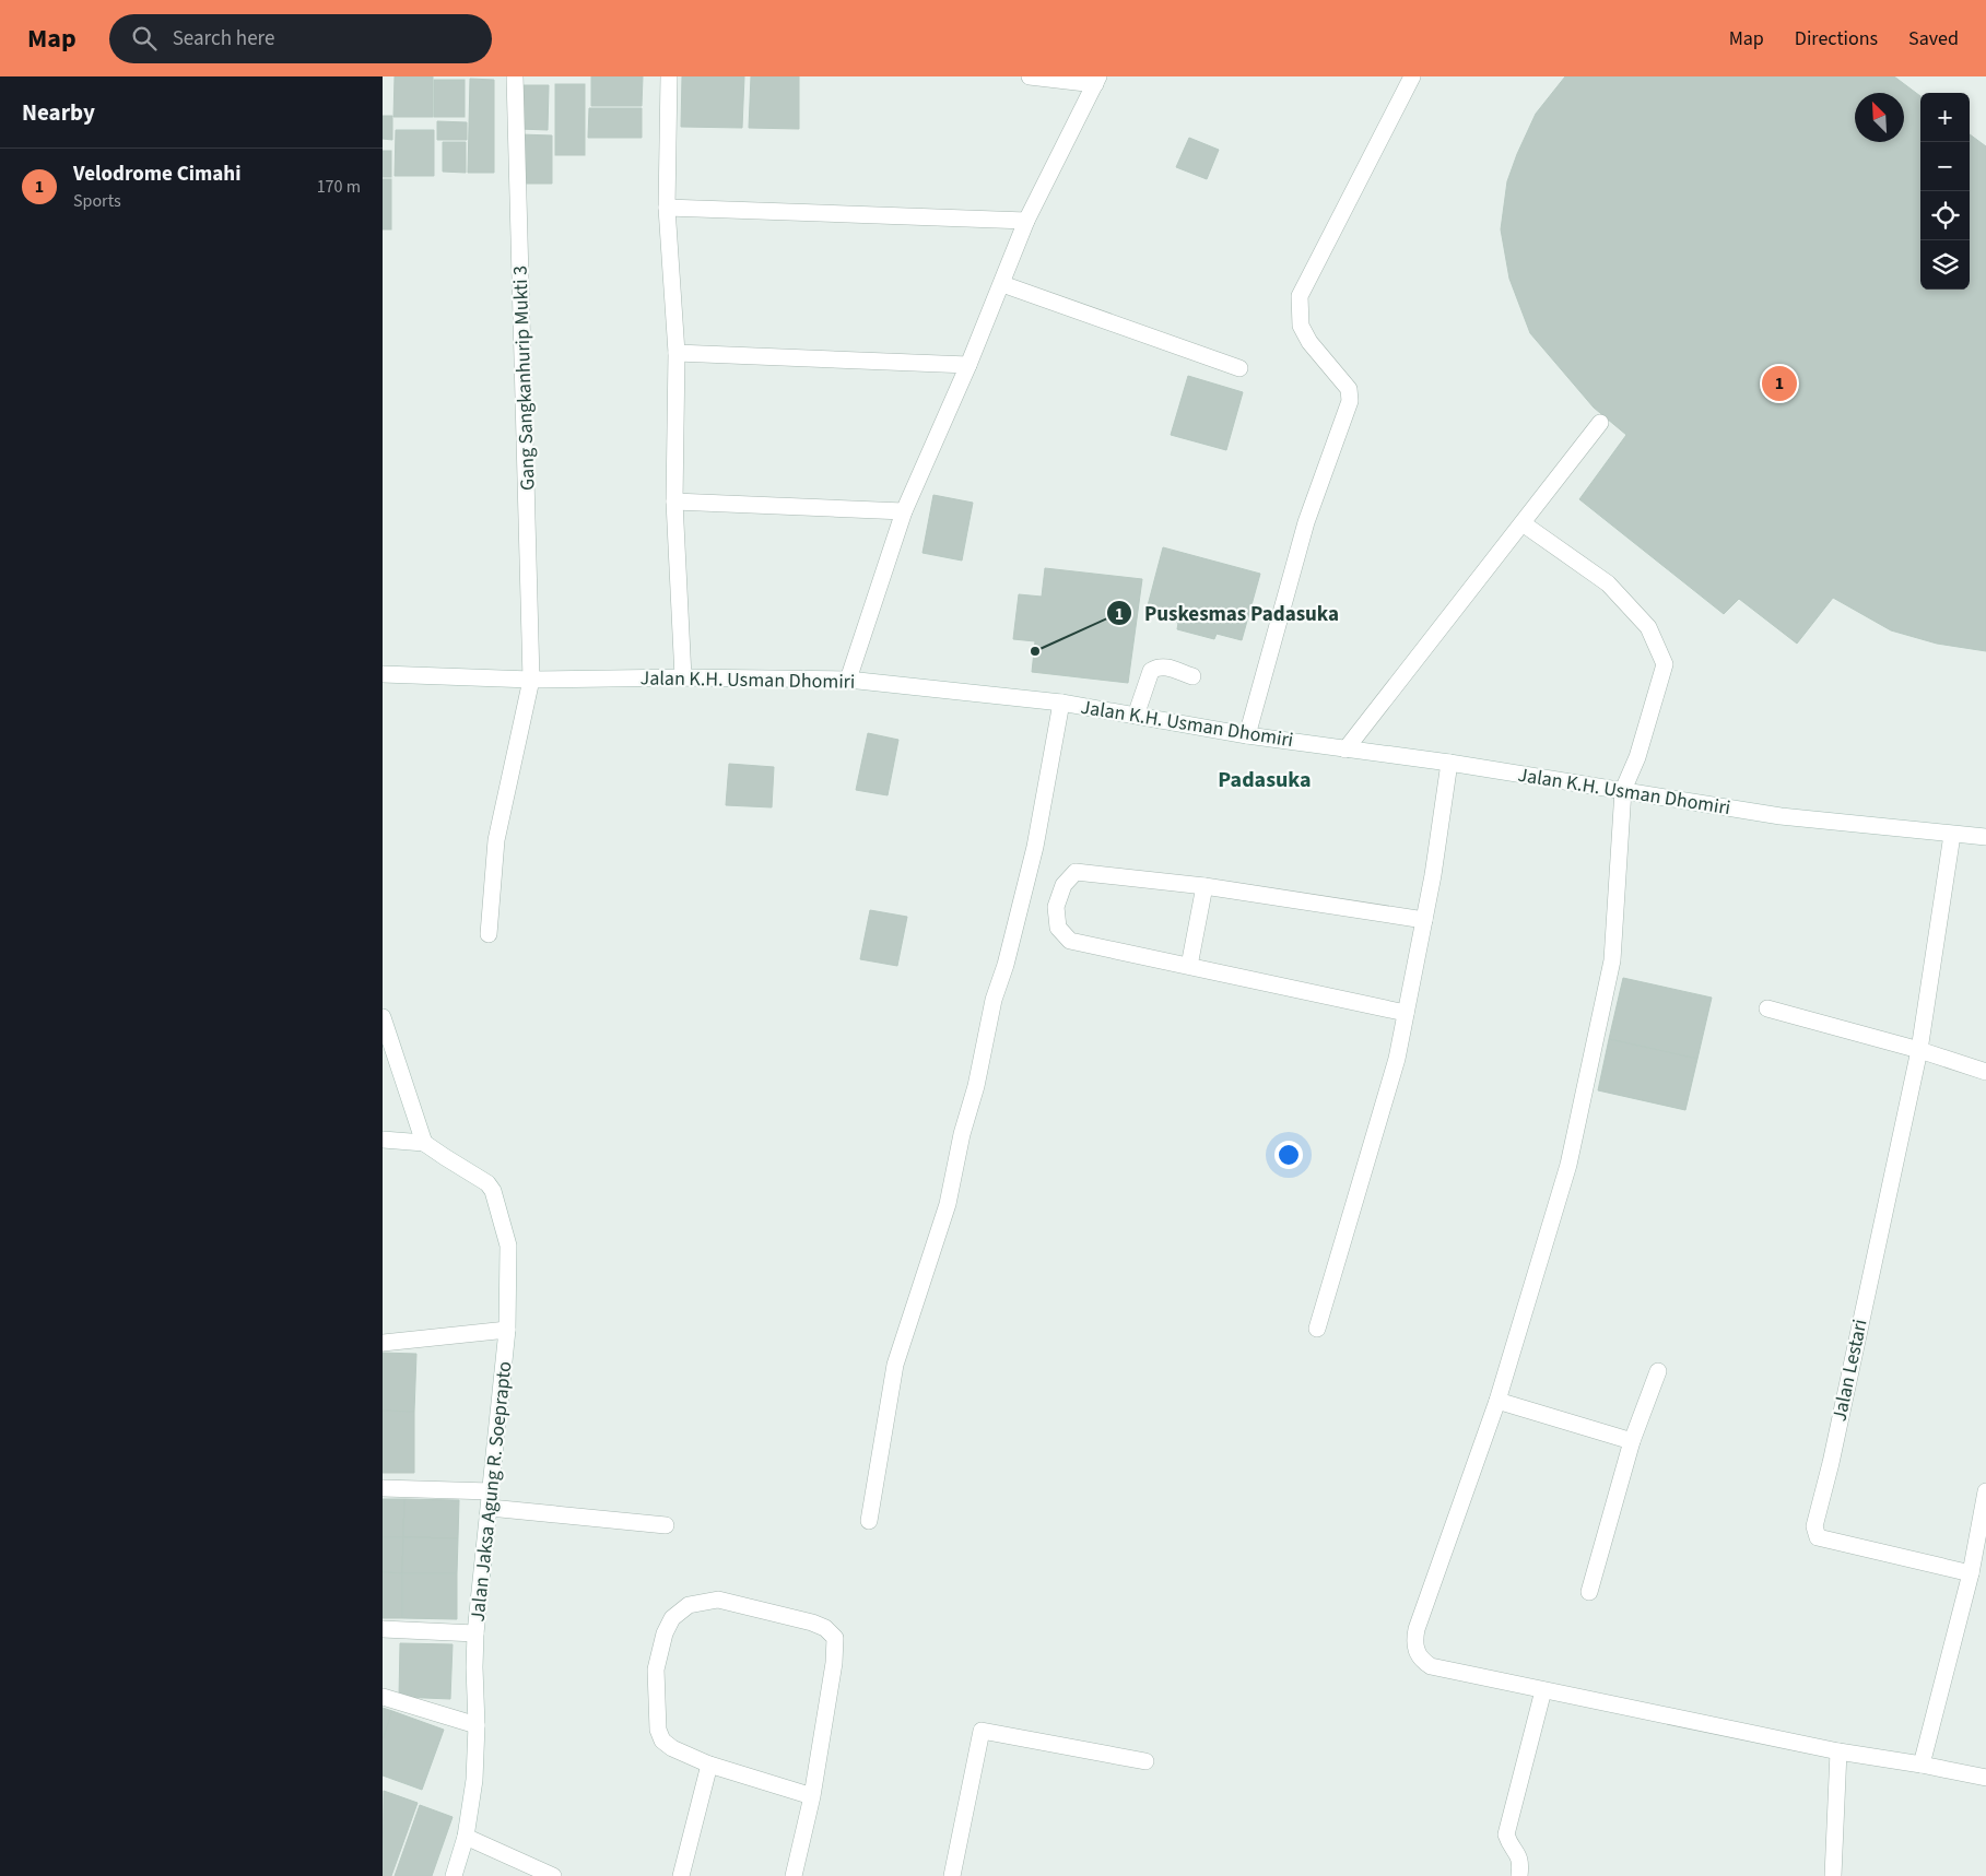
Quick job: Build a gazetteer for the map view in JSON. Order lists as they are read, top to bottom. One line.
{"streets":{"street":["Gang Sangkanhurip Mukti 3","Jalan K.H. Usman Dhomiri","Jalan Lestari","Jalan Jaksa Agung R. Soeprapto"]},"crossings":[["Gang Sangkanhurip Mukti 3","Jalan K.H. Usman Dhomiri"]],"districts":["Padasuka"],"places":["Puskesmas Padasuka"],"north":"top left","page":{"header":"Map","search":"Search here","nav":["Map","Directions","Saved"],"heading":"Nearby","map_buttons":["+","−"],"list":[{"mark":"1","name":"Velodrome Cimahi","note":"Sports","value":"170 m"}],"pins":"1"}}
